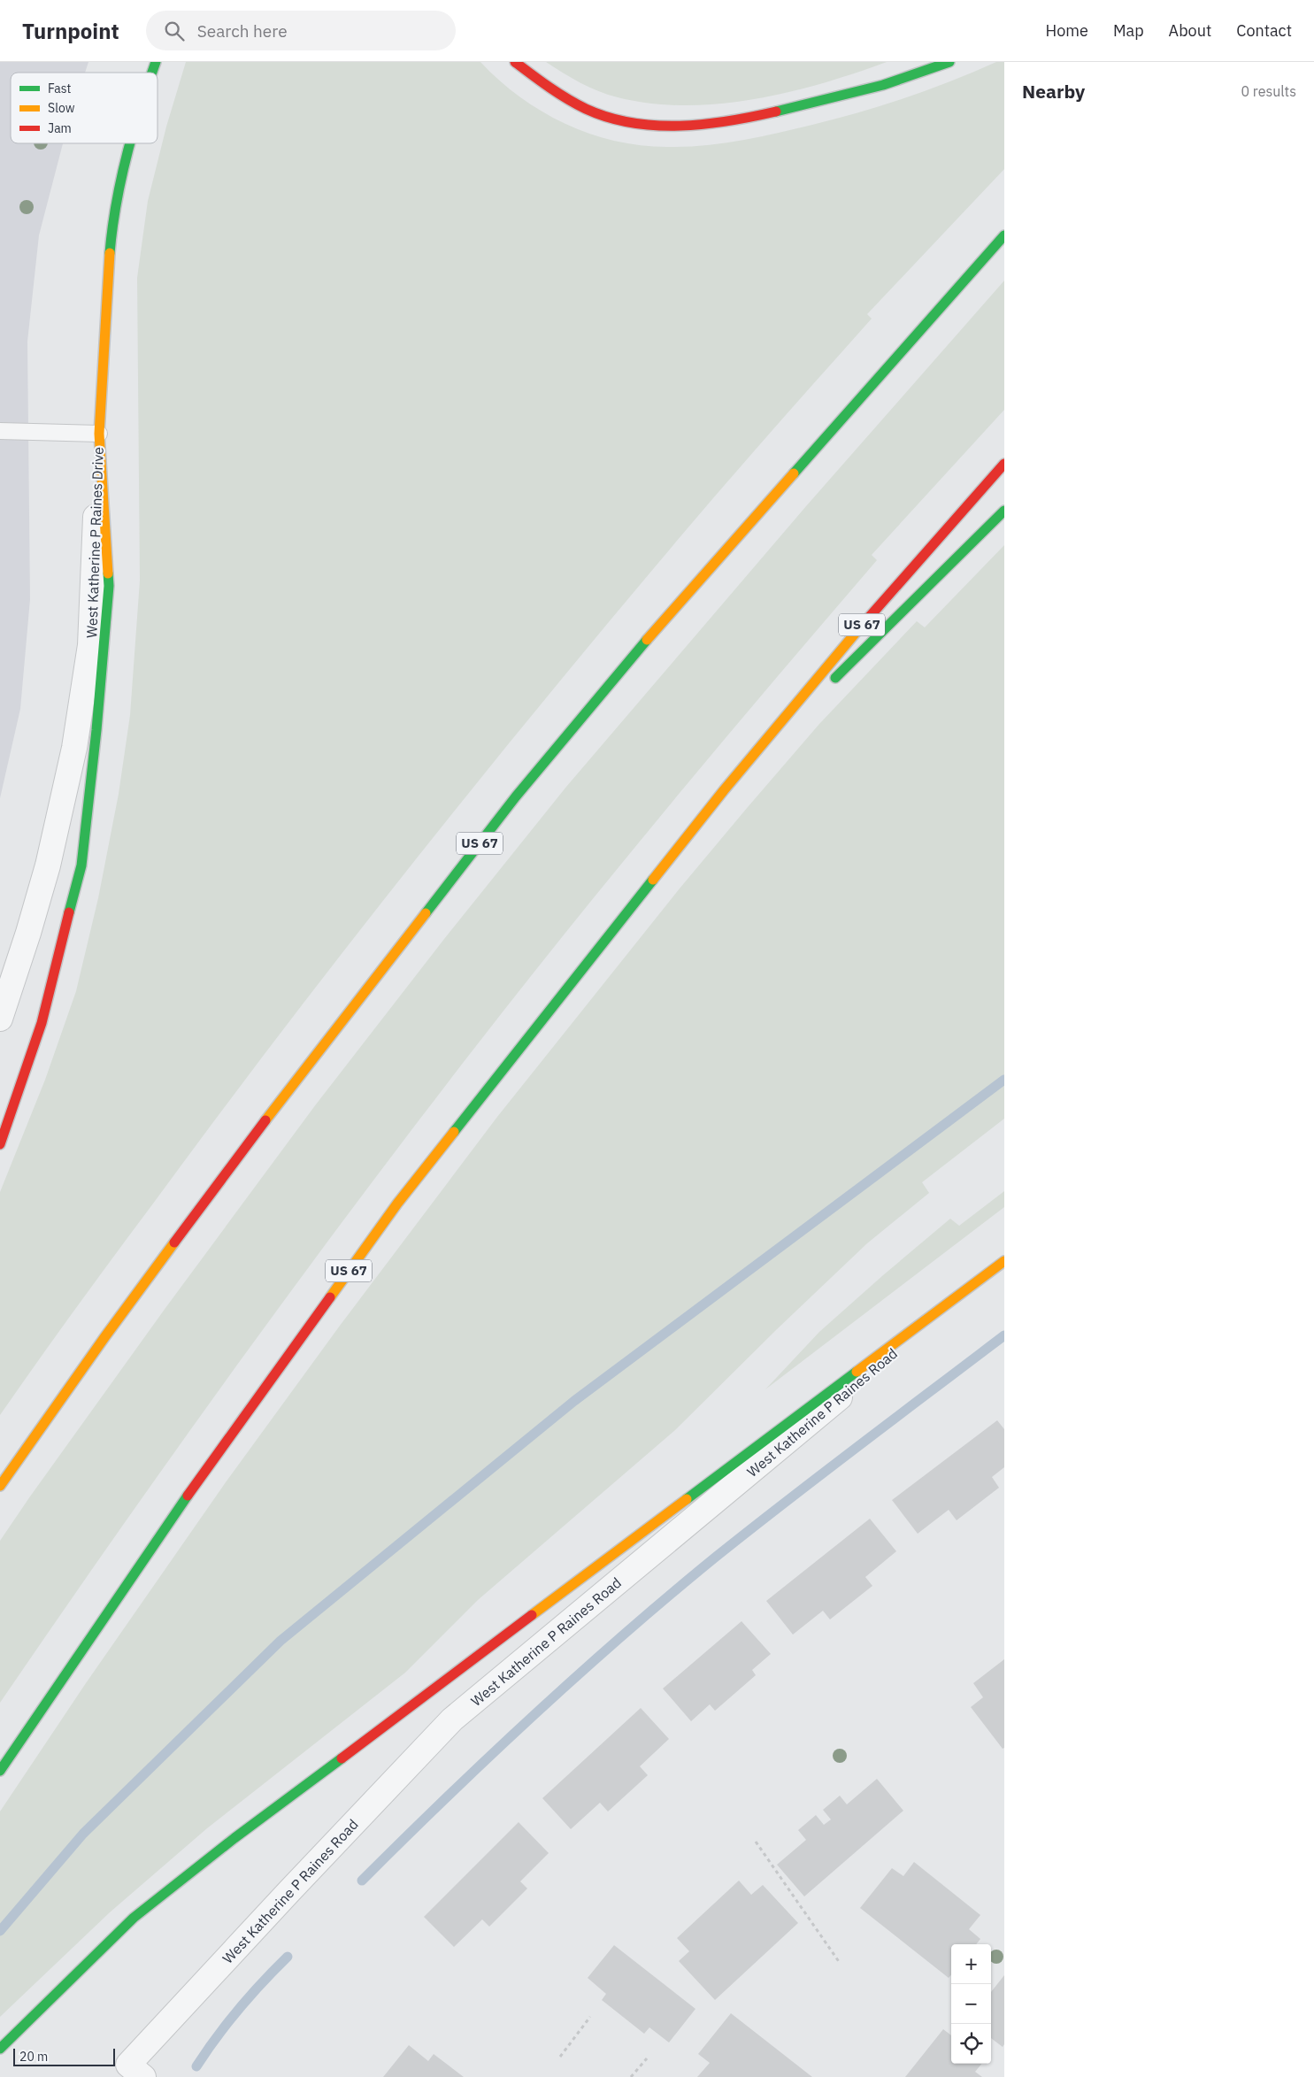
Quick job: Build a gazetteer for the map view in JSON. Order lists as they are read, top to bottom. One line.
{"streets":{"main road":["West Katherine P Raines Drive","US 67"],"street":["West Katherine P Raines Road"]},"legend":["Fast","Slow","Jam"],"scale_bar":"20 m","page":{"header":"Turnpoint","search":"Search here","nav":["Home","Map","About","Contact"],"heading":["Nearby","0 results"],"map_buttons":["+","−"],"scale":"20 m"}}
